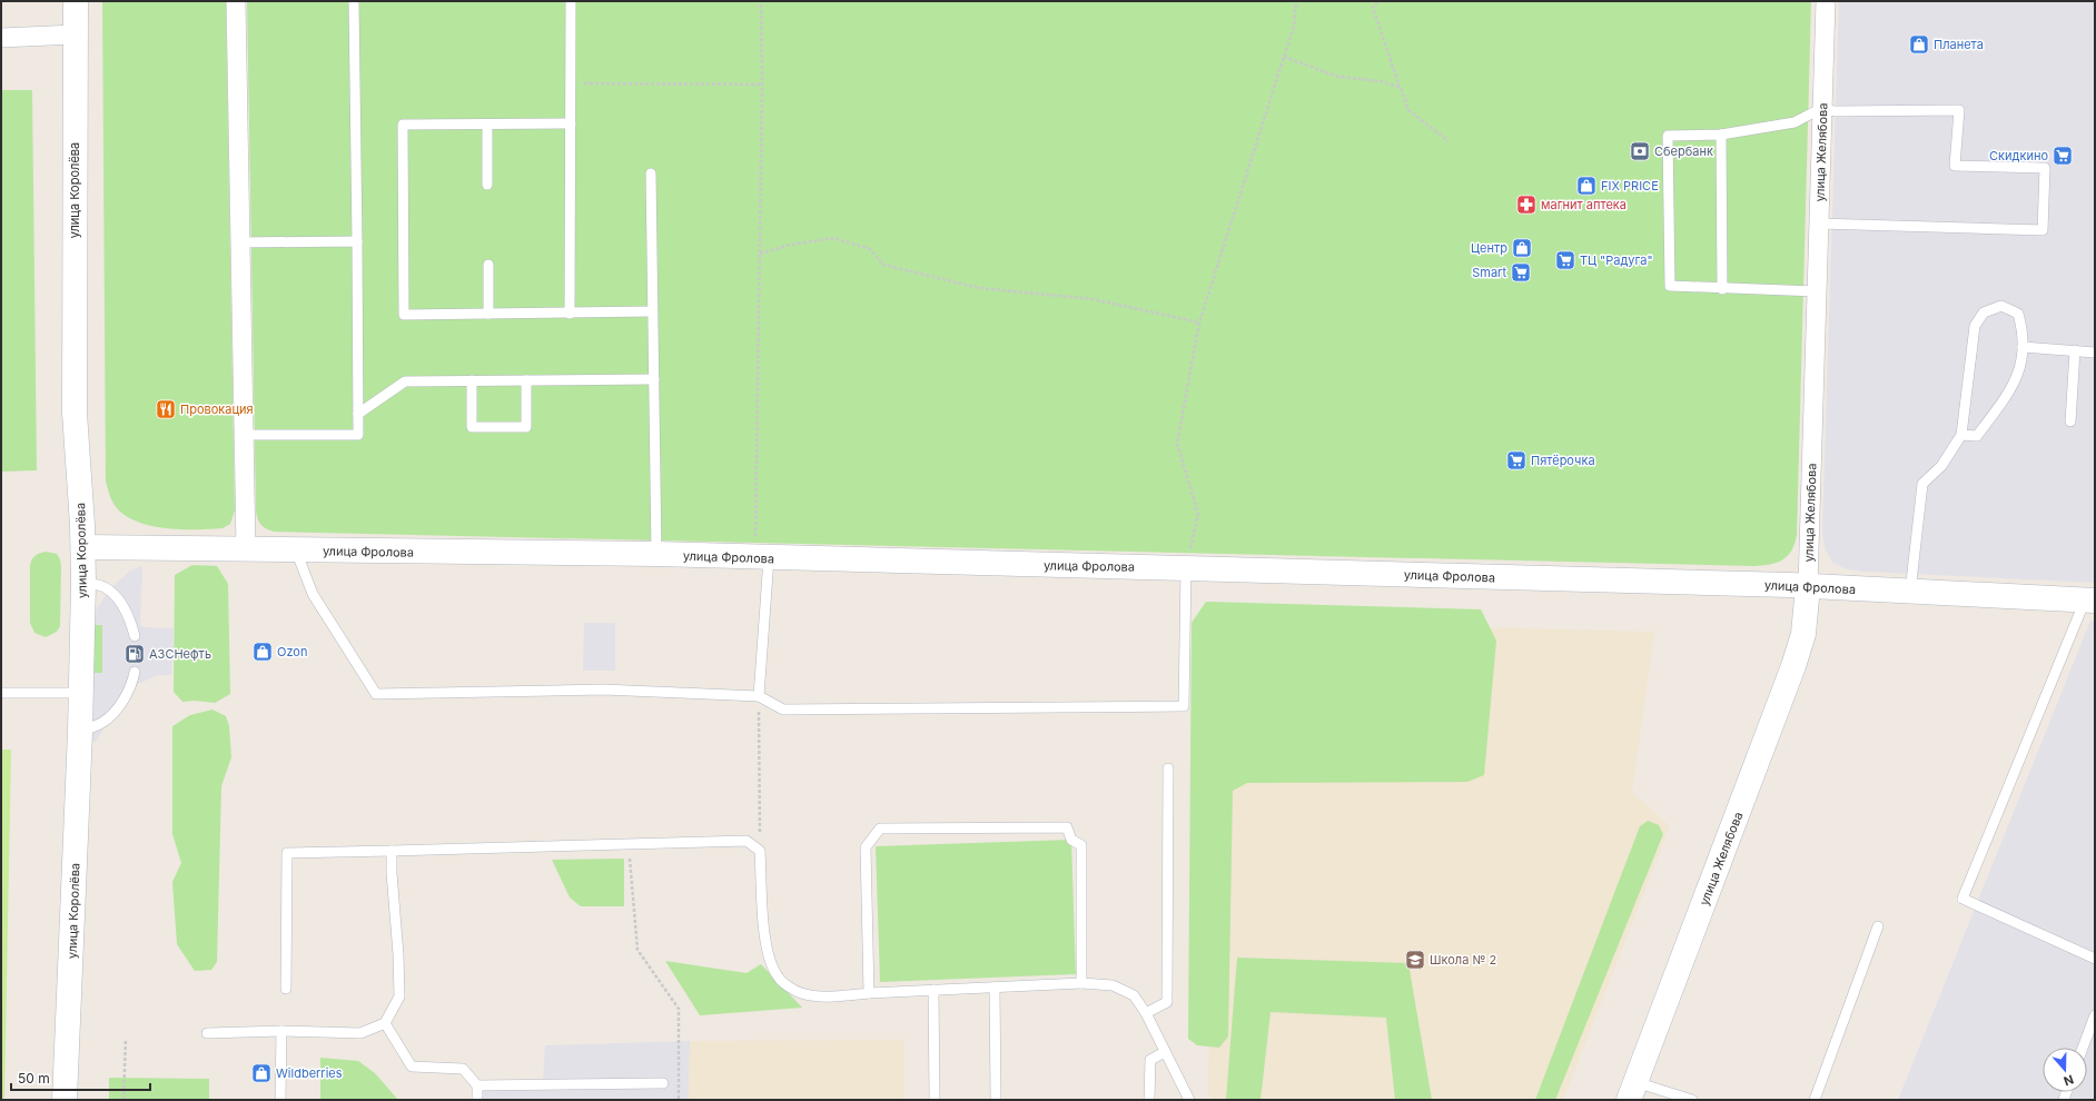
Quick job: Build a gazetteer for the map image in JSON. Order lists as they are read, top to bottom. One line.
{"streets":{"street":["улица Желябова","улица Королёва","улица Фролова"]},"crossings":[["улица Желябова","улица Фролова"],["улица Королёва","улица Фролова"]],"places":{"shop":["Планета","FIX PRICE","Центр","Ozon","Wildberries"],"bank":["Сбербанк"],"supermarket":["Скидкино","ТЦ \"Радуга\"","Smart","Пятёрочка"],"pharmacy":["магнит аптека"],"restaurant":["Провокация"],"fuel station":["АЗСНефть"],"school or university":["Школа № 2"]},"scale_bar":"50 m","north":"bottom"}
